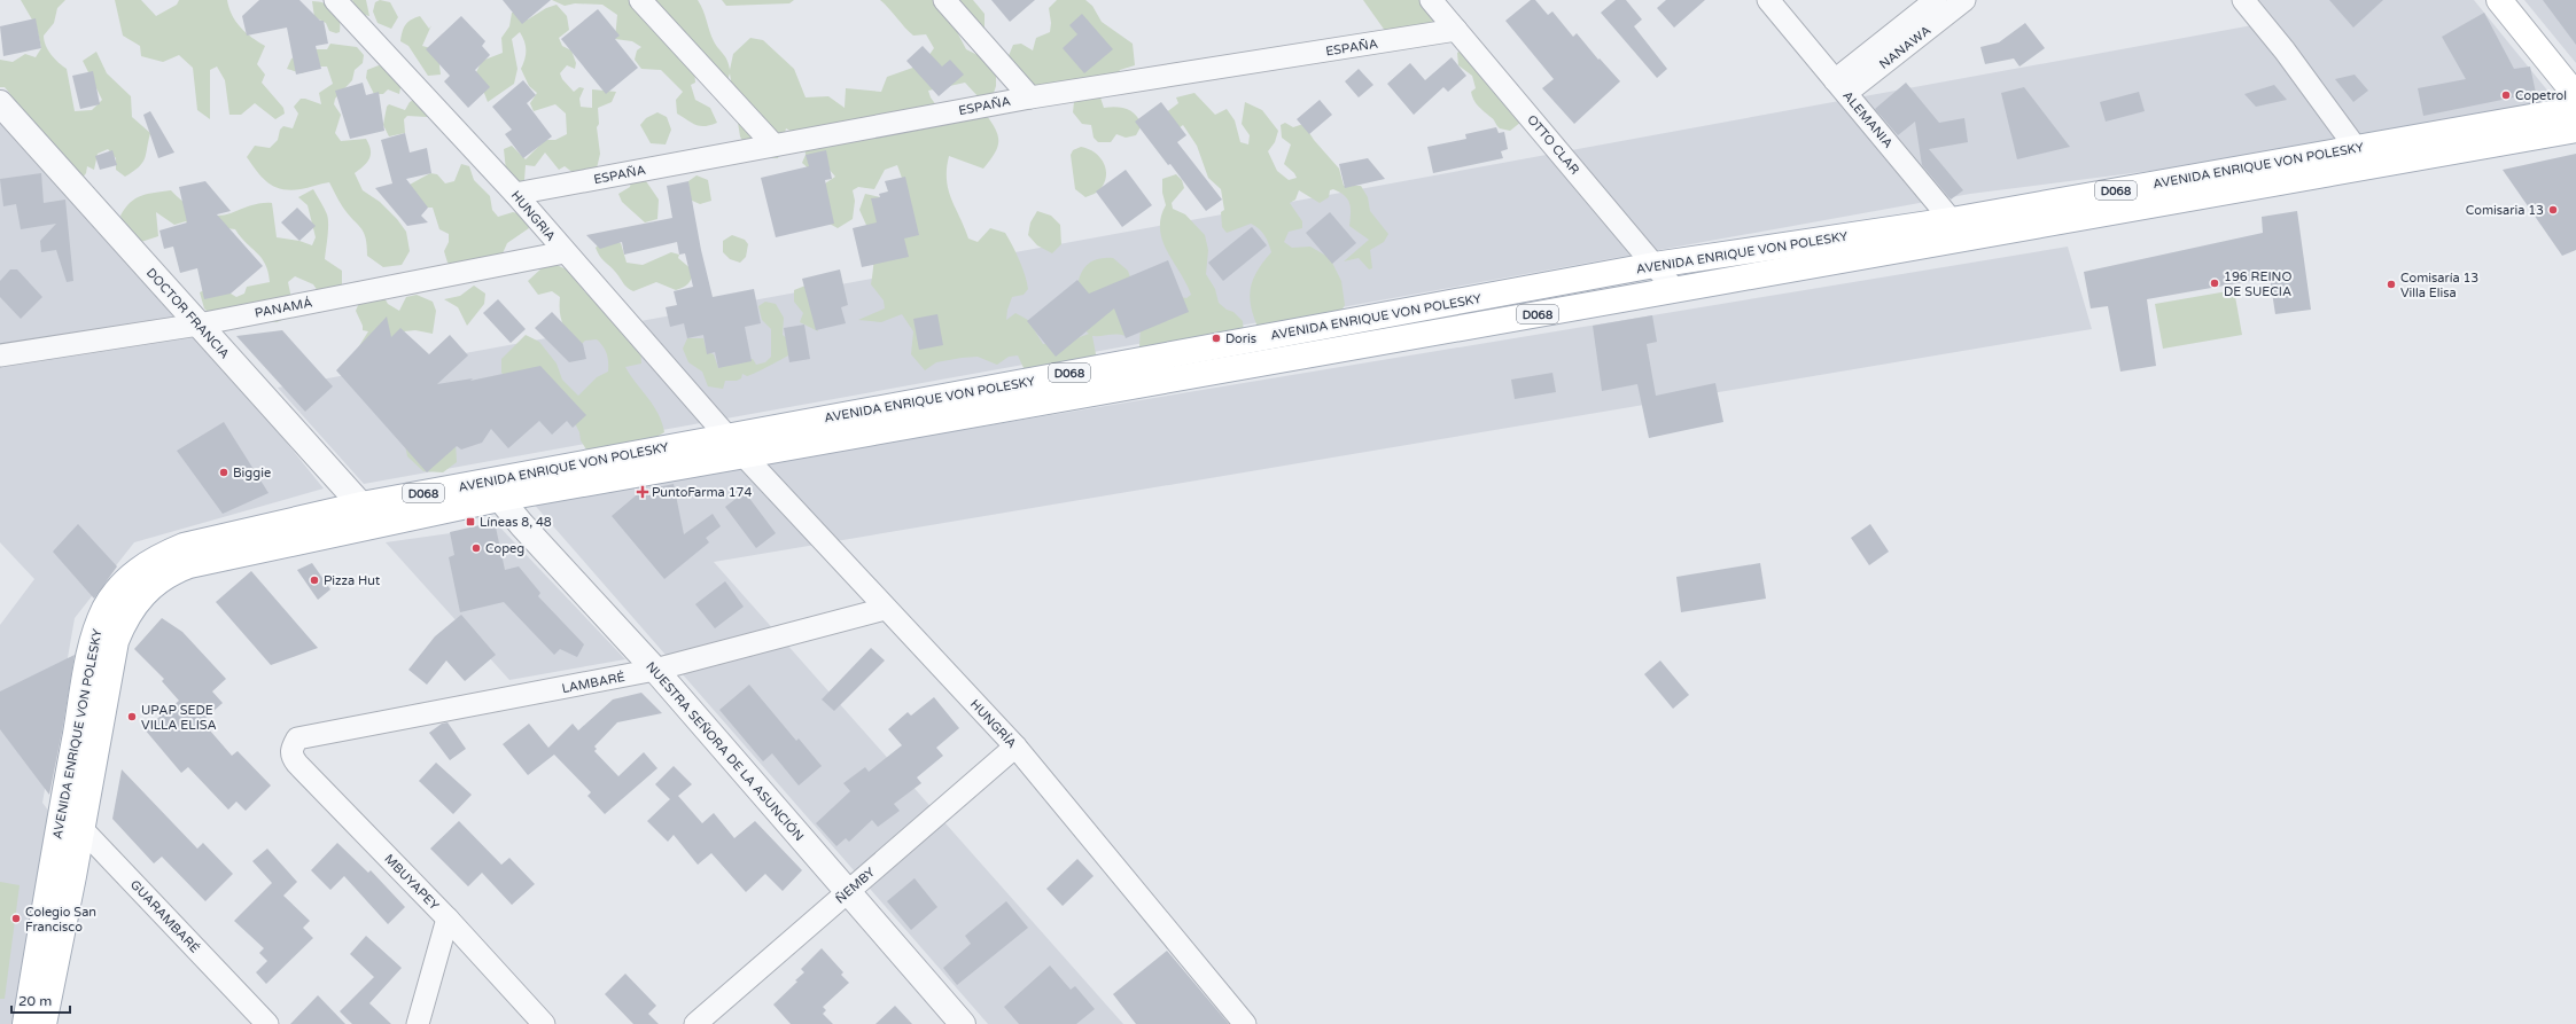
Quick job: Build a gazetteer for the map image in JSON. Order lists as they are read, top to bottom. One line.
{"streets":{"main road":["AVENIDA ENRIQUE VON POLESKY","D068"],"street":["ESPAÑA","NANAWA","ALEMANIA","OTTO CLAR","HUNGRIA","PANAMÁ","DOCTOR FRANCIA","LAMBARÉ","HUNGRÍA","NUESTRA SEÑORA DE LA ASUNCIÓN","MBUYAPEY","ÑEMBY","GUARAMBARÉ"]},"crossings":[["ESPAÑA","OTTO CLAR"],["ESPAÑA","HUNGRIA"],["NANAWA","ALEMANIA"],["ALEMANIA","AVENIDA ENRIQUE VON POLESKY"],["OTTO CLAR","AVENIDA ENRIQUE VON POLESKY"],["AVENIDA ENRIQUE VON POLESKY","HUNGRIA"],["AVENIDA ENRIQUE VON POLESKY","DOCTOR FRANCIA"],["AVENIDA ENRIQUE VON POLESKY","HUNGRÍA"],["AVENIDA ENRIQUE VON POLESKY","NUESTRA SEÑORA DE LA ASUNCIÓN"],["AVENIDA ENRIQUE VON POLESKY","GUARAMBARÉ"],["HUNGRIA","PANAMÁ"],["HUNGRIA","HUNGRÍA"],["PANAMÁ","DOCTOR FRANCIA"],["LAMBARÉ","HUNGRÍA"],["LAMBARÉ","NUESTRA SEÑORA DE LA ASUNCIÓN"],["LAMBARÉ","MBUYAPEY"],["HUNGRÍA","ÑEMBY"],["NUESTRA SEÑORA DE LA ASUNCIÓN","ÑEMBY"]],"places":{"other":["Copetrol","Comisaria 13","196 REINO DE SUECIA","Comisaría 13 Villa Elisa","Doris","Biggie","Copeg","Pizza Hut","UPAP SEDE VILLA ELISA","Colegio San Francisco"],"health":["PuntoFarma 174"],"transit":["Líneas 8, 48"]},"scale_bar":"20 m"}
